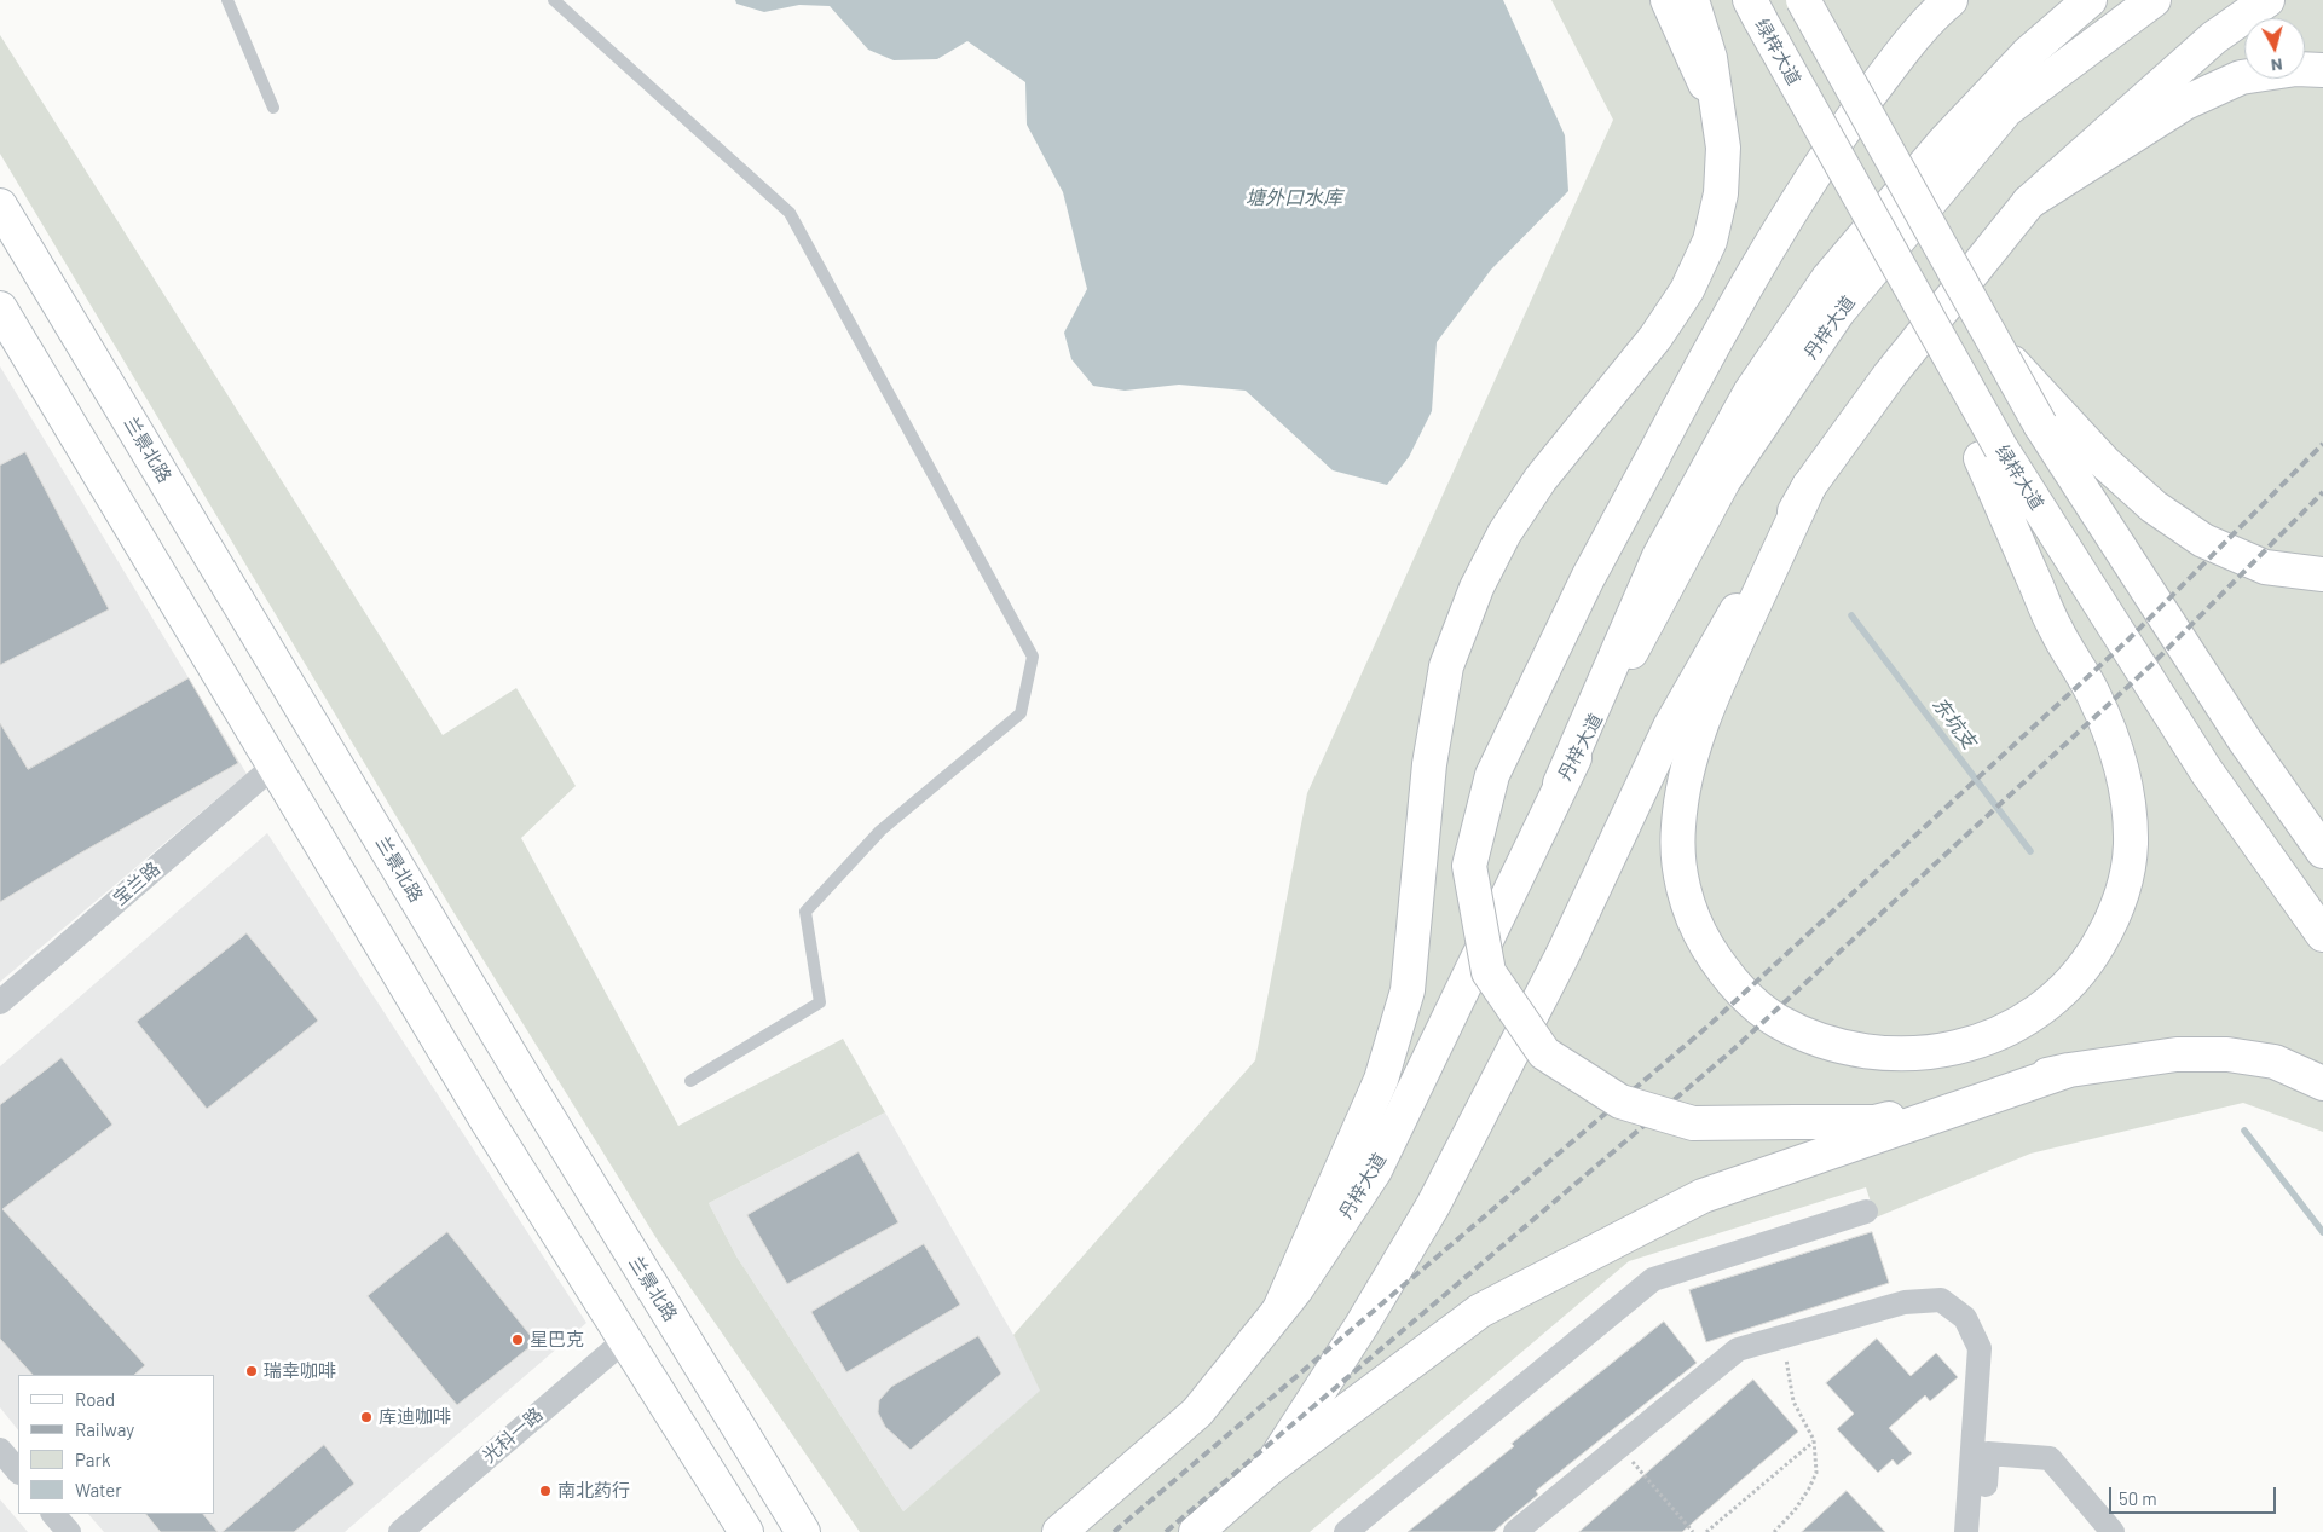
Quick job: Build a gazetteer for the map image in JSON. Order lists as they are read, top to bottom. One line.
{"streets":{"main road":["绿梓大道","丹梓大道","兰景北路"],"street":["宝兰路","光科一路"]},"water":["塘外口水库","东坑支"],"places":["星巴克","瑞幸咖啡","库迪咖啡","南北药行"],"legend":["Road","Railway","Park","Water"],"scale_bar":"50 m","north":"bottom"}
